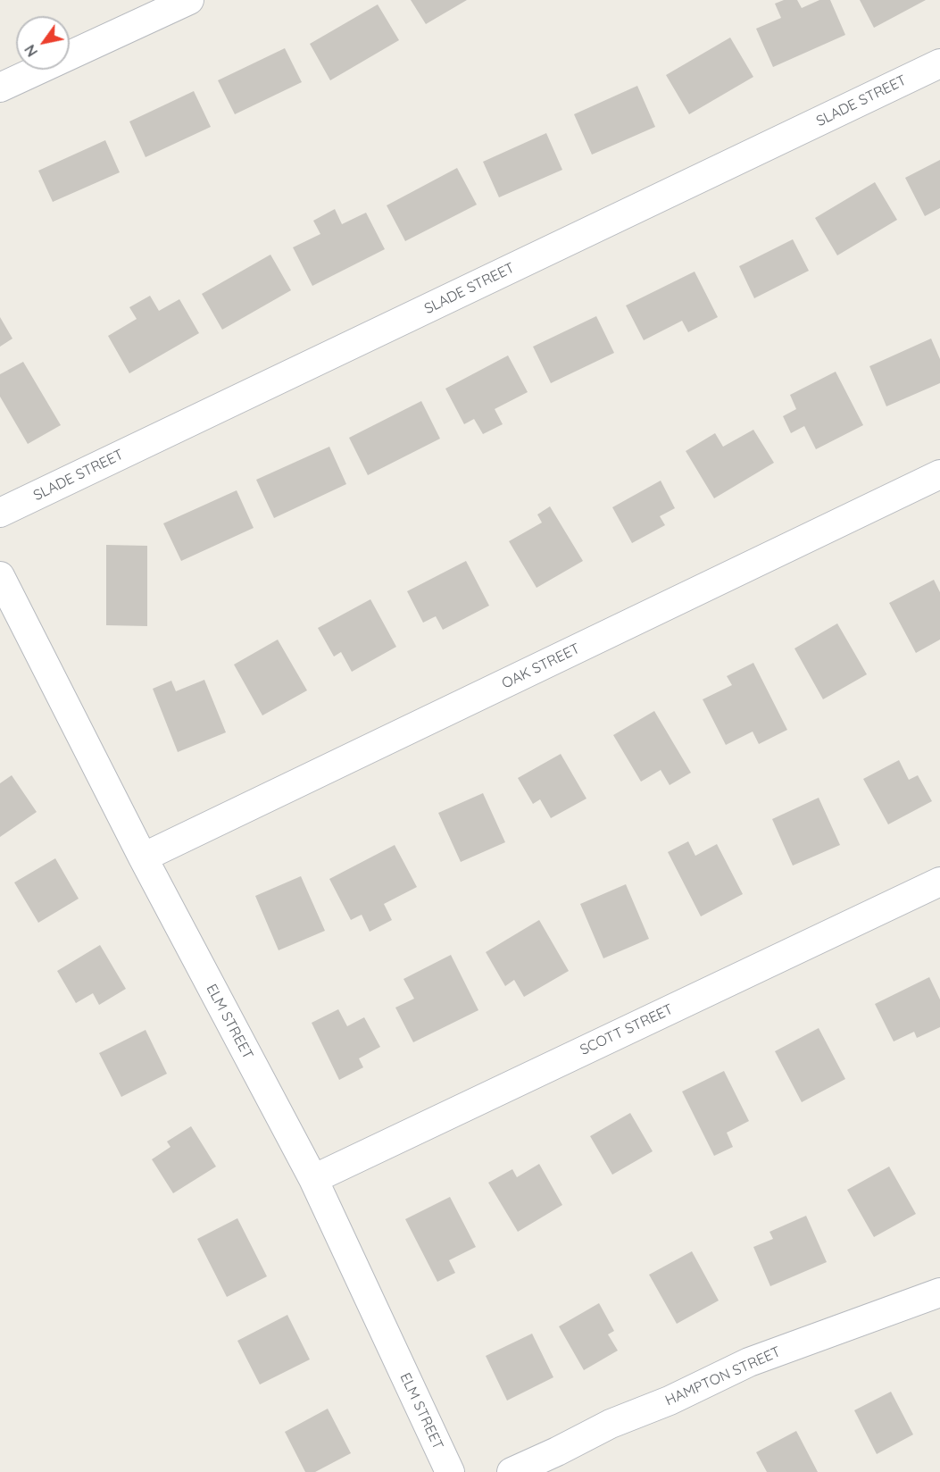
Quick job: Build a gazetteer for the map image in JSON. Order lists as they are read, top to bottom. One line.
{"streets":{"street":["SLADE STREET","OAK STREET","ELM STREET","SCOTT STREET","HAMPTON STREET"]},"crossings":[["OAK STREET","ELM STREET"],["ELM STREET","SCOTT STREET"]],"north":"bottom left"}
